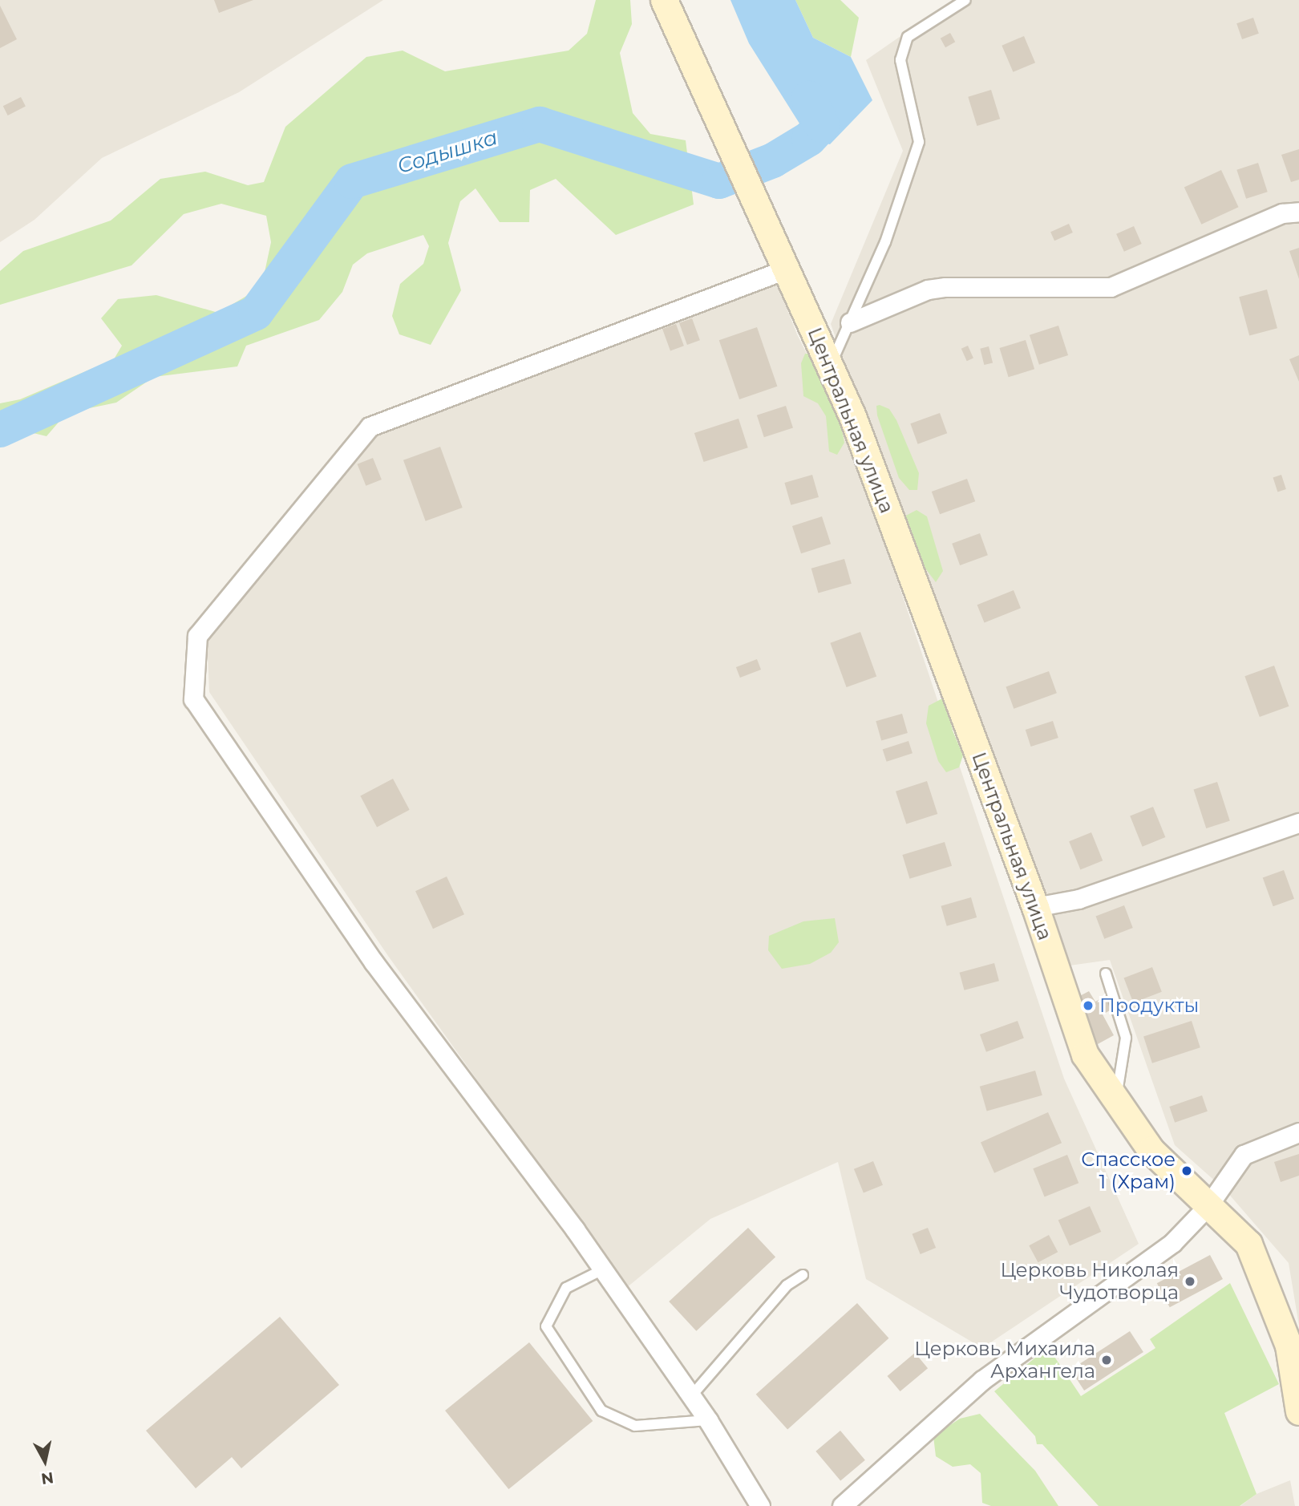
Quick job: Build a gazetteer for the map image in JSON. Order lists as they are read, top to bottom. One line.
{"streets":{"street":["Центральная улица"]},"water":["Содышка"],"places":["Продукты","Спасское 1 (Храм)","Церковь Николая Чудотворца","Церковь Михаила Архангела"],"north":"bottom"}
